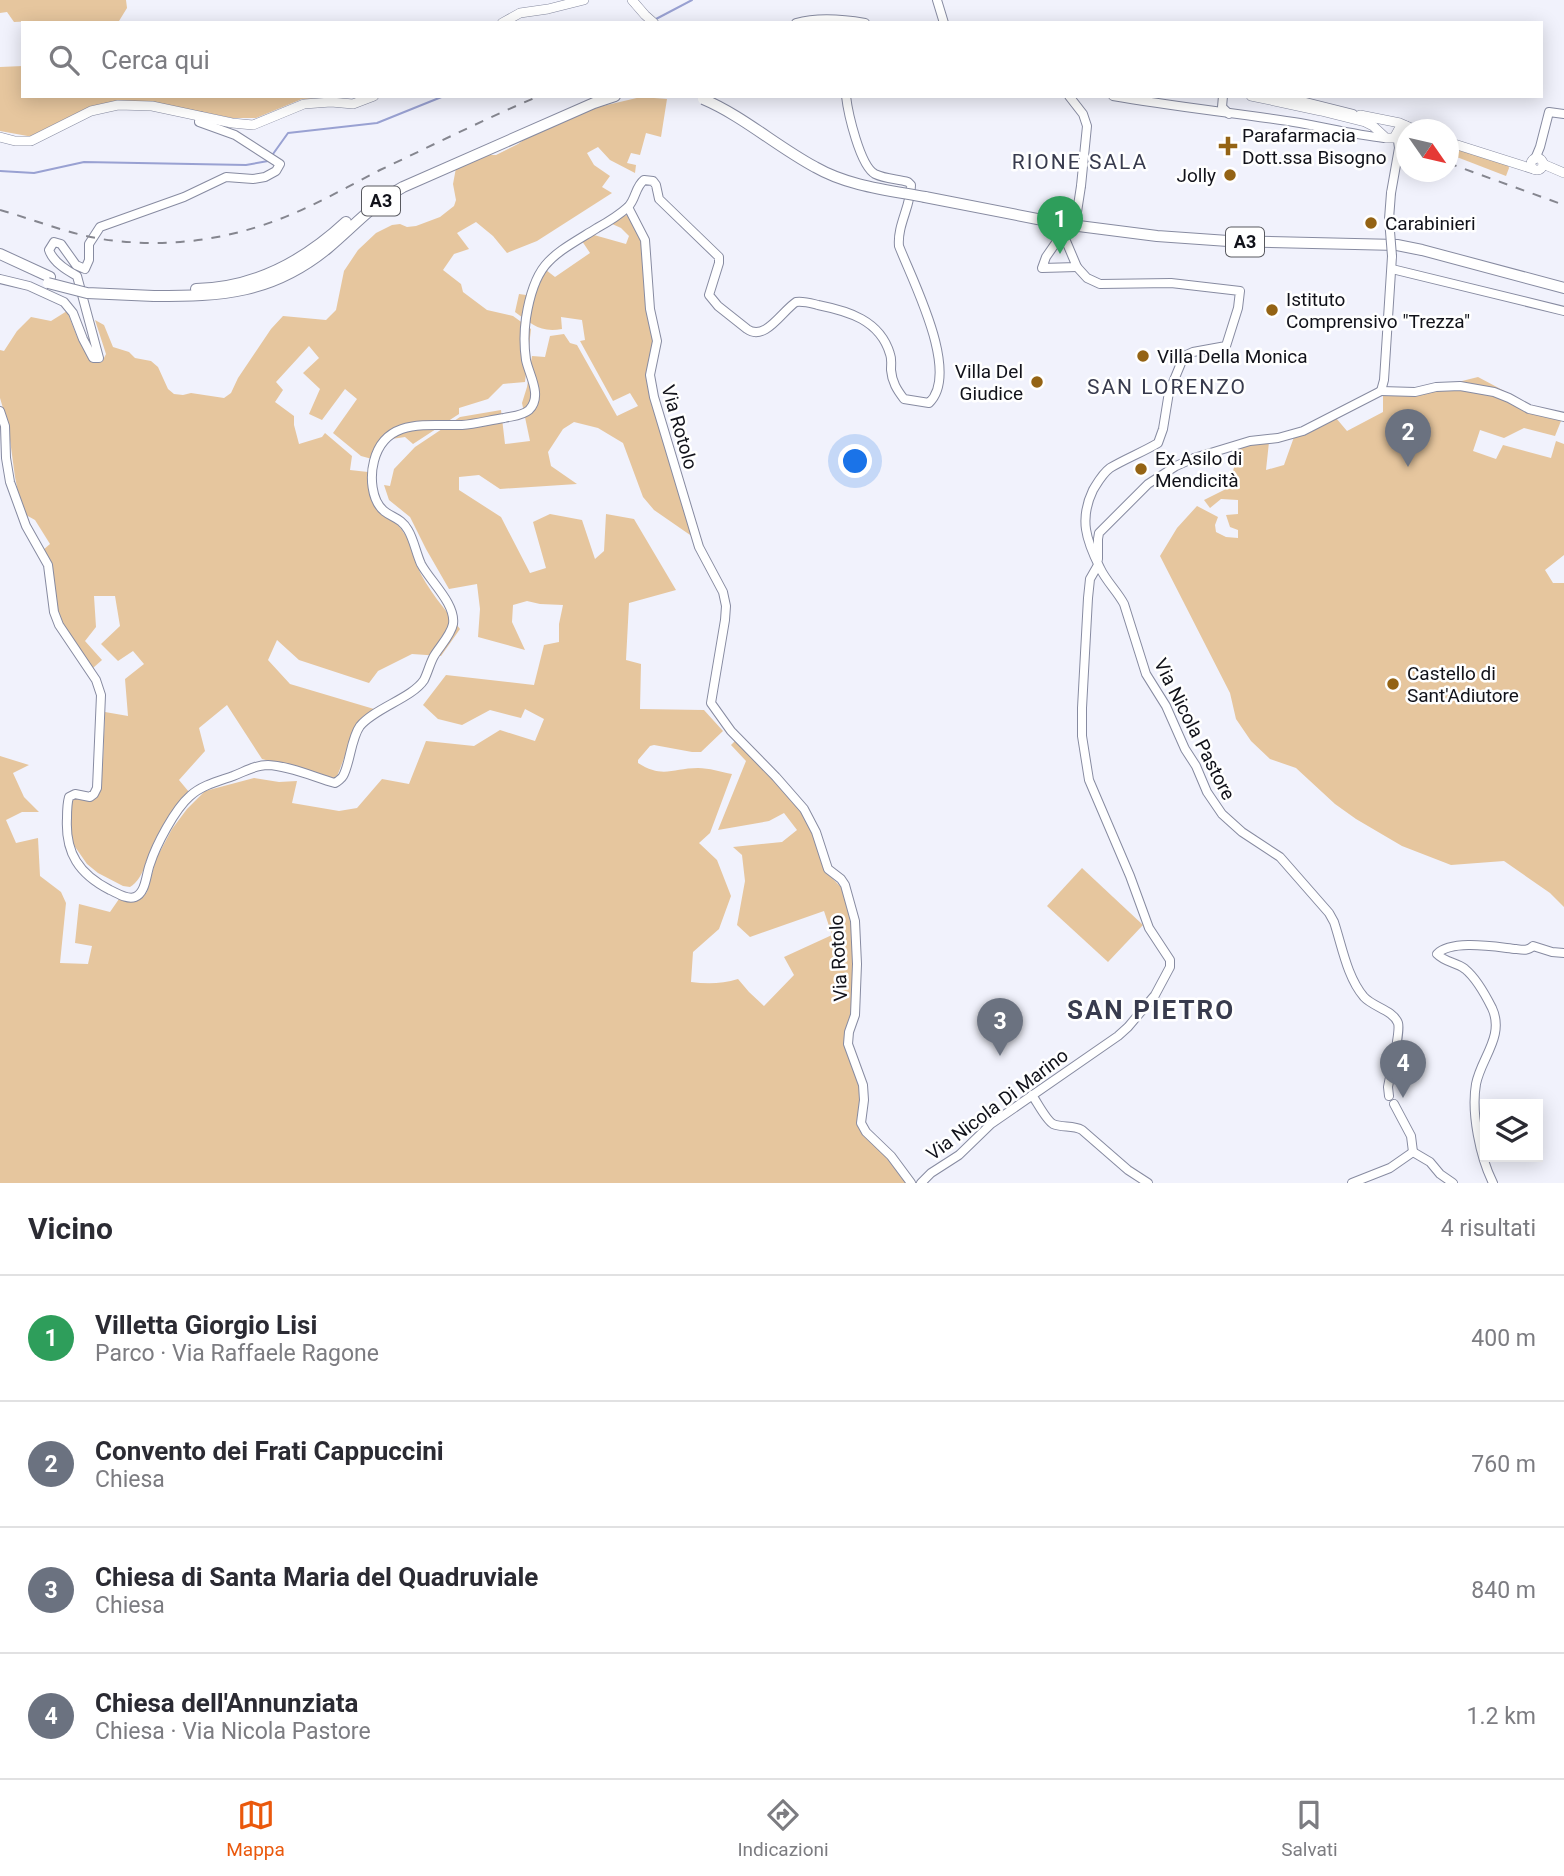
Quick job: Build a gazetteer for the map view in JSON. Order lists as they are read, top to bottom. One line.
{"streets":{"highway":["A3"],"street":["Via Rotolo","Via Nicola Pastore","Via Nicola Di Marino"]},"crossings":[["Via Nicola Pastore","Via Nicola Di Marino"]],"districts":["RIONE SALA","SAN LORENZO","SAN PIETRO"],"places":{"health":["Parafarmacia Dott.ssa Bisogno"],"other":["Jolly","Carabinieri","Istituto Comprensivo \"Trezza\"","Villa Della Monica","Villa Del Giudice","Ex Asilo di Mendicità","Castello di Sant'Adiutore"]},"north":"bottom right","page":{"search":"Cerca qui","pins":["1","2","3","4"],"heading":["Vicino","4 risultati"],"list":[{"mark":"1","name":"Villetta Giorgio Lisi","note":"Parco · Via Raffaele Ragone","value":"400 m"},{"mark":"2","name":"Convento dei Frati Cappuccini","note":"Chiesa","value":"760 m"},{"mark":"3","name":"Chiesa di Santa Maria del Quadruviale","note":"Chiesa","value":"840 m"},{"mark":"4","name":"Chiesa dell'Annunziata","note":"Chiesa · Via Nicola Pastore","value":"1.2 km"}],"nav":["Mappa","Indicazioni","Salvati"]}}
